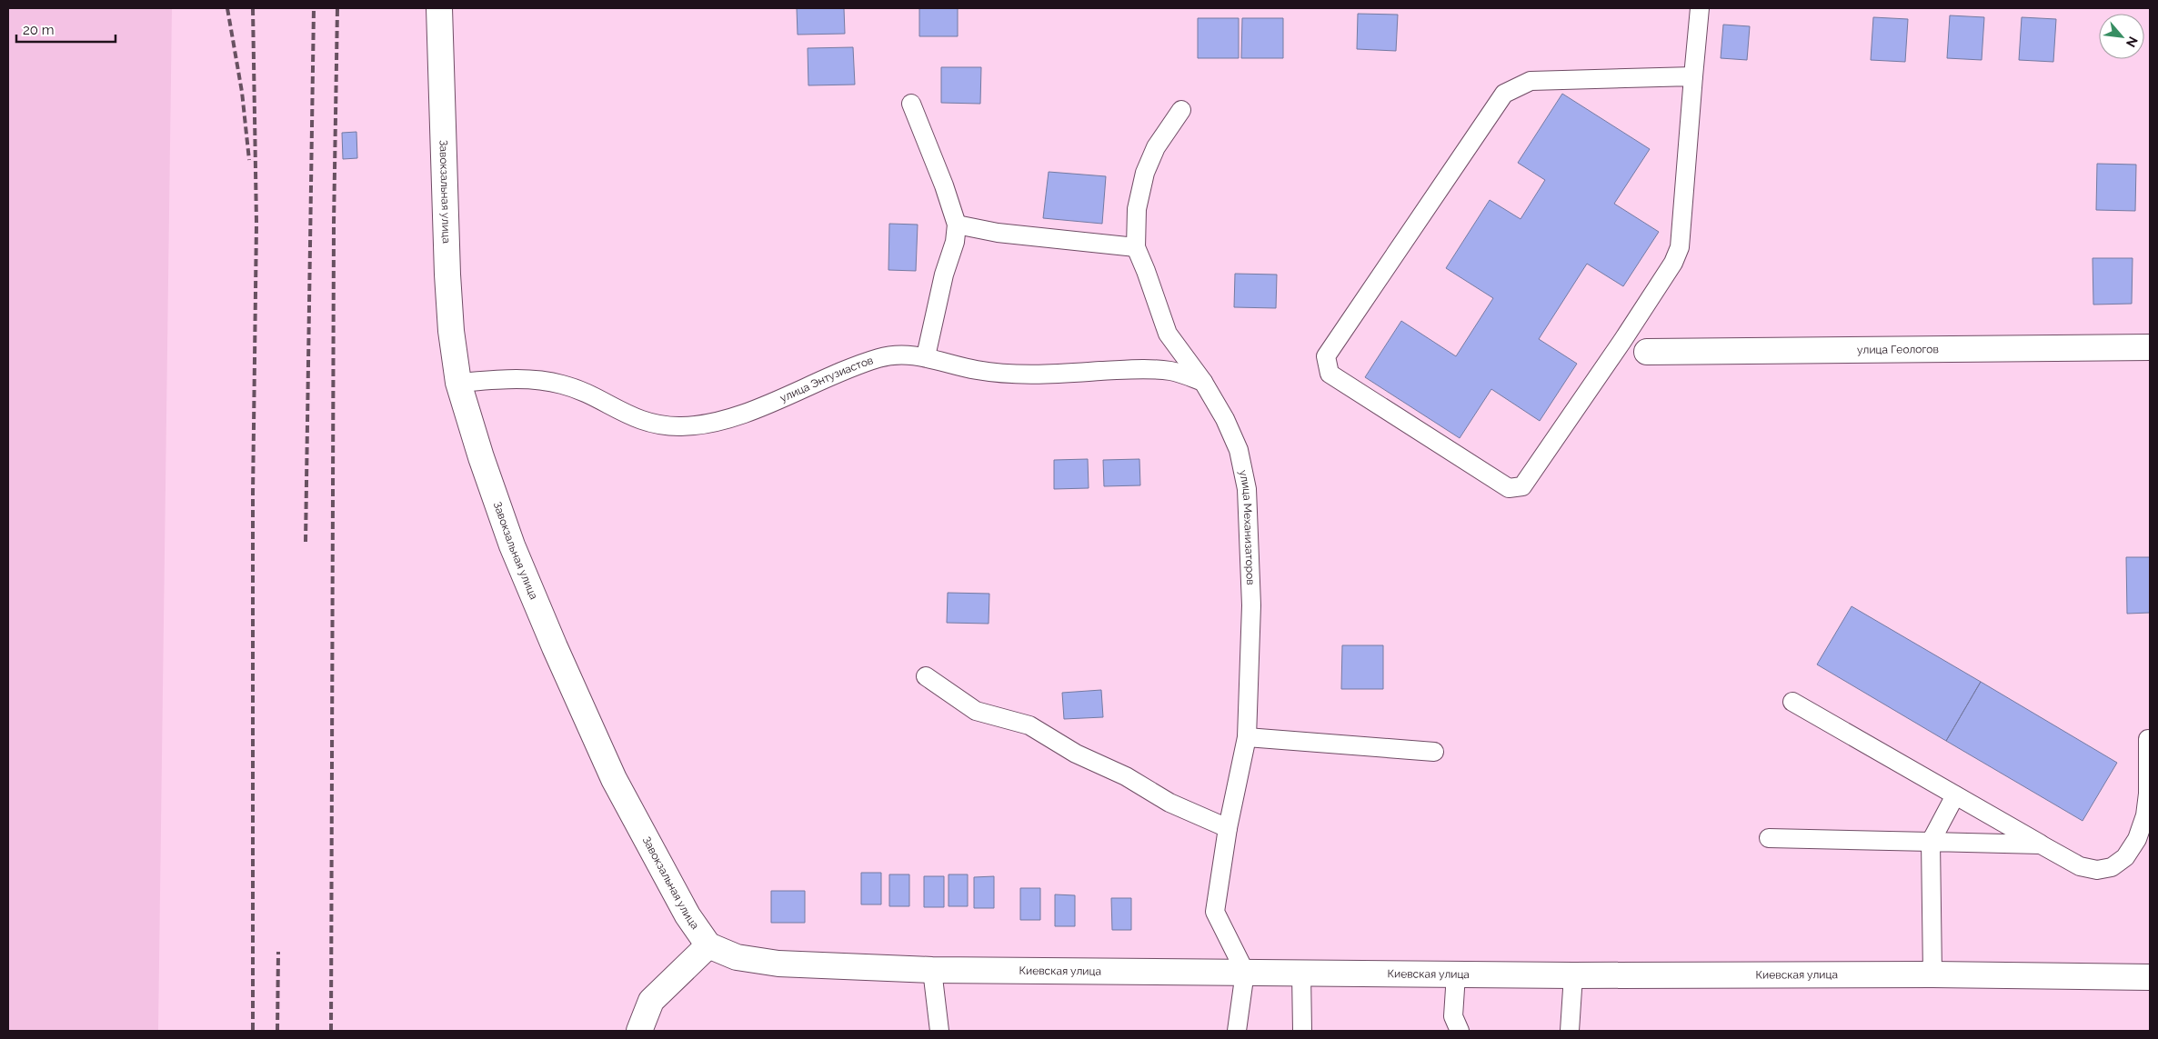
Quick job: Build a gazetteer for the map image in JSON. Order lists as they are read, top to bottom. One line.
{"streets":{"street":["Завокзальная улица","улица Геологов","Киевская улица"],"lane":["улица Энтузиастов","улица Механизаторов"]},"crossings":[["Завокзальная улица","улица Энтузиастов"],["Завокзальная улица","Киевская улица"],["улица Энтузиастов","улица Механизаторов"],["улица Механизаторов","Киевская улица"]],"scale_bar":"20 m","north":"bottom right"}
